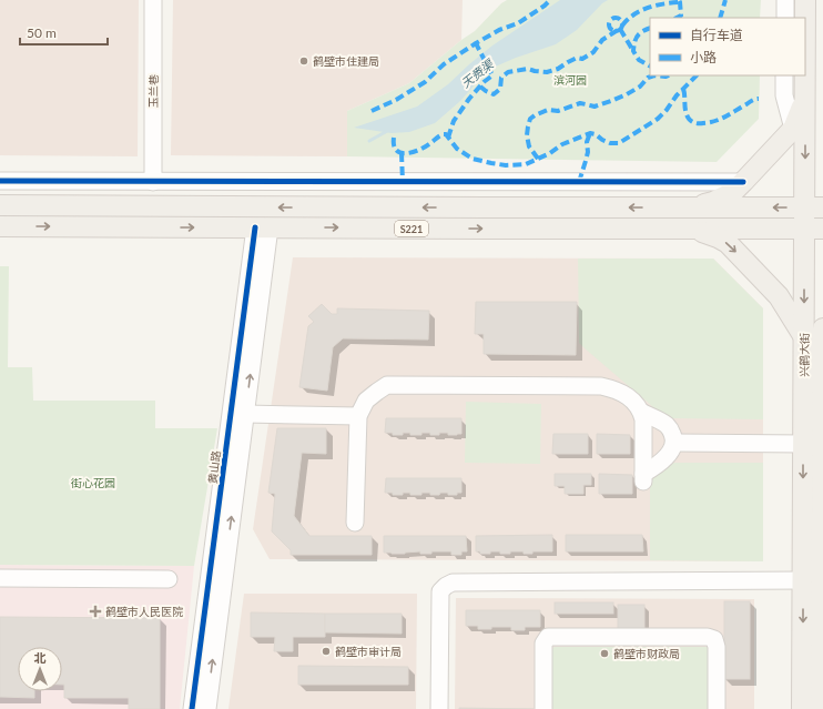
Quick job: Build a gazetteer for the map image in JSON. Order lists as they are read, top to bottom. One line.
{"streets":{"main road":["S221","兴鹤大街"],"street":["玉兰巷","黄山路"]},"crossings":[["S221","兴鹤大街"],["S221","黄山路"]],"water":["天赉渠"],"parks":["滨河园","街心花园"],"places":{"other":["鹤壁市住建局","鹤壁市审计局","鹤壁市财政局"],"health":["鹤壁市人民医院"]},"legend":["自行车道","小路"],"scale_bar":"50 m","north":"top"}
